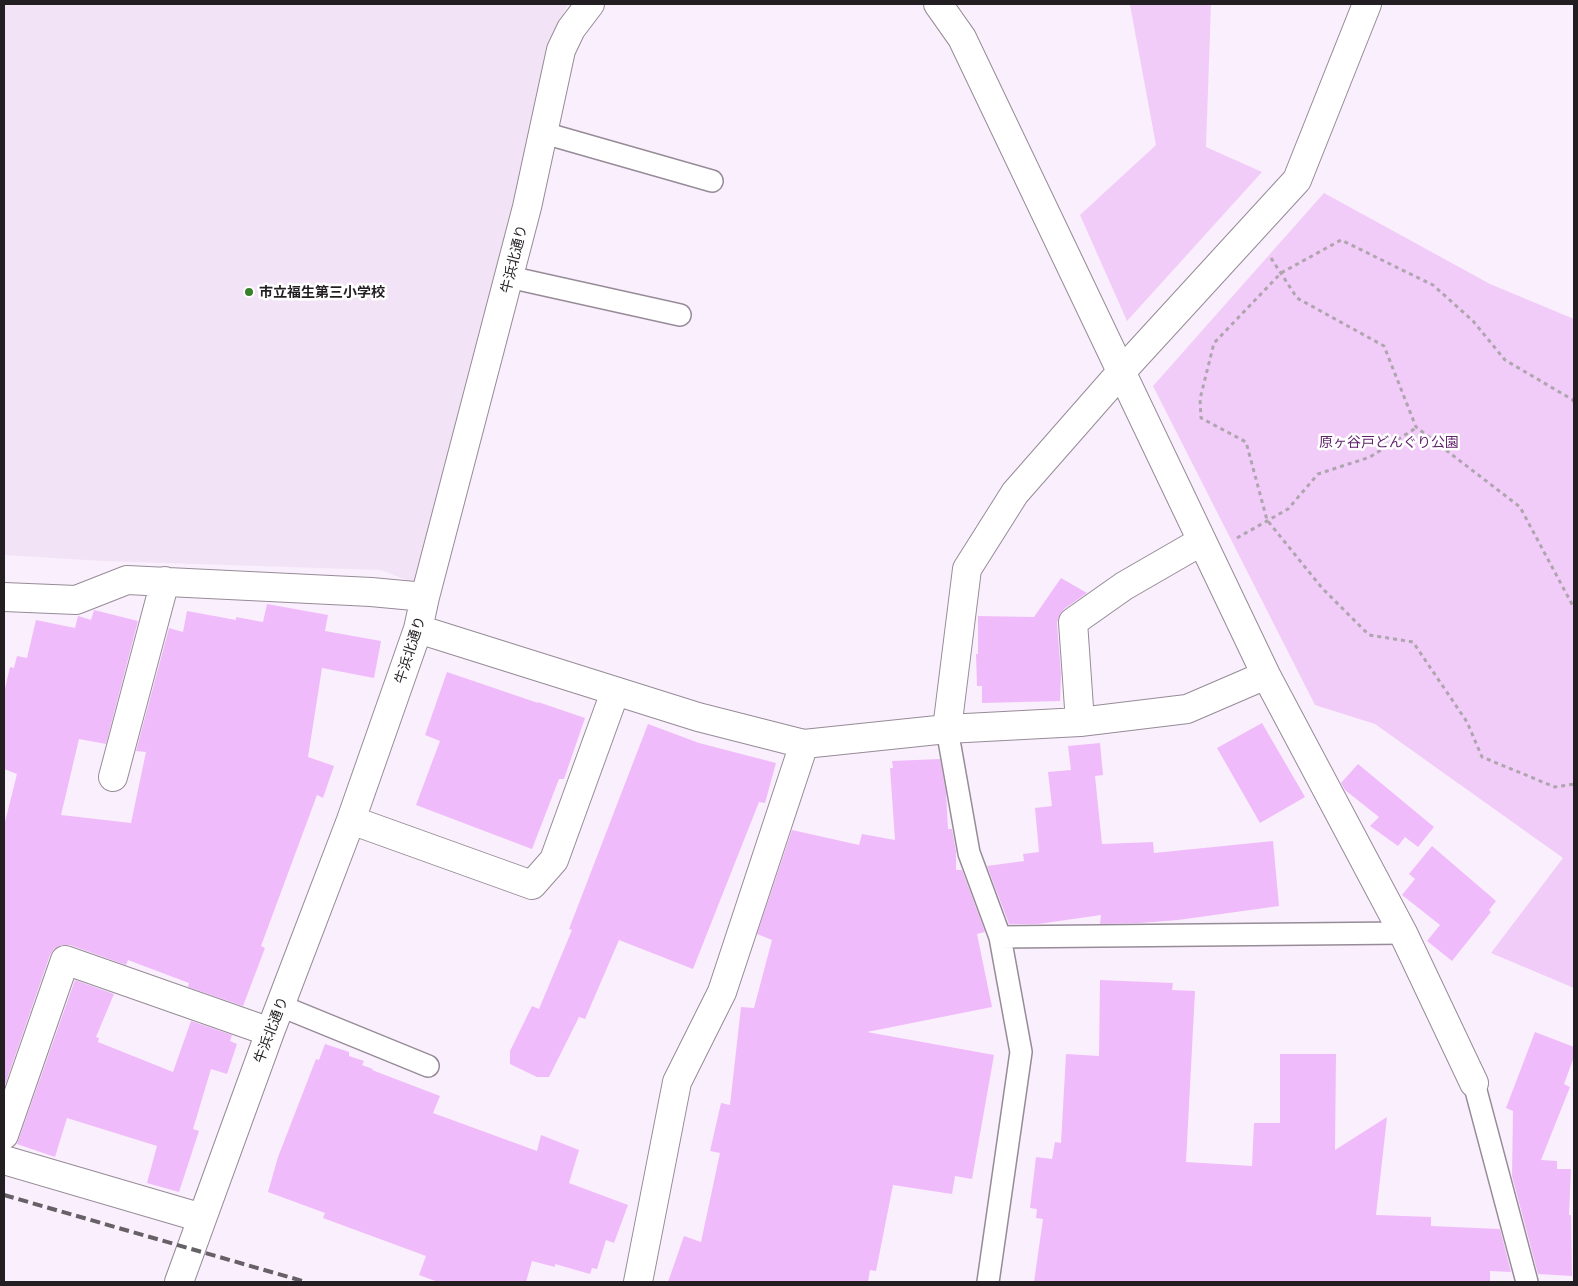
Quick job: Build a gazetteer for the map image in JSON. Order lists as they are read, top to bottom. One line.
{"streets":{"street":["牛浜北通り"]},"parks":["原ヶ谷戸どんぐり公園"],"places":["市立福生第三小学校"]}
